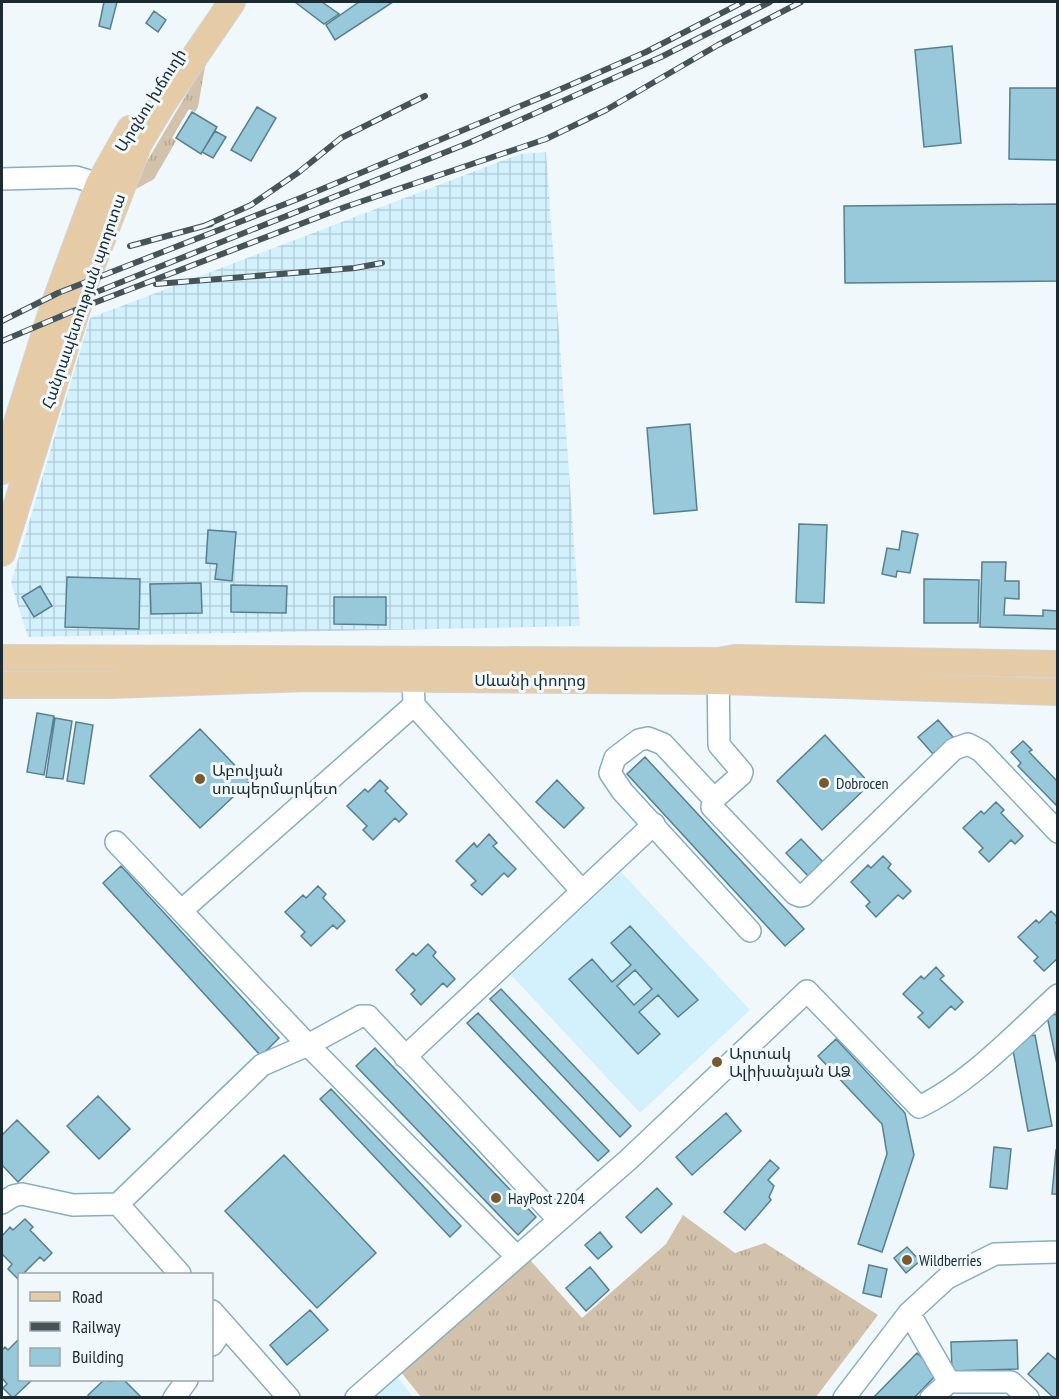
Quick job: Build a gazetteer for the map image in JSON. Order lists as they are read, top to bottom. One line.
{"streets":{"main road":["Արզնու խճուղի","Հանրապետության պողոտա","Սևանի փողոց"]},"crossings":[["Արզնու խճուղի","Հանրապետության պողոտա"]],"places":["Աբովյան սուպերմարկետ","Dobrocen","Արտակ Ալիխանյան ԱՁ","HayPost 2204","Wildberries"],"legend":["Road","Railway","Building"]}
